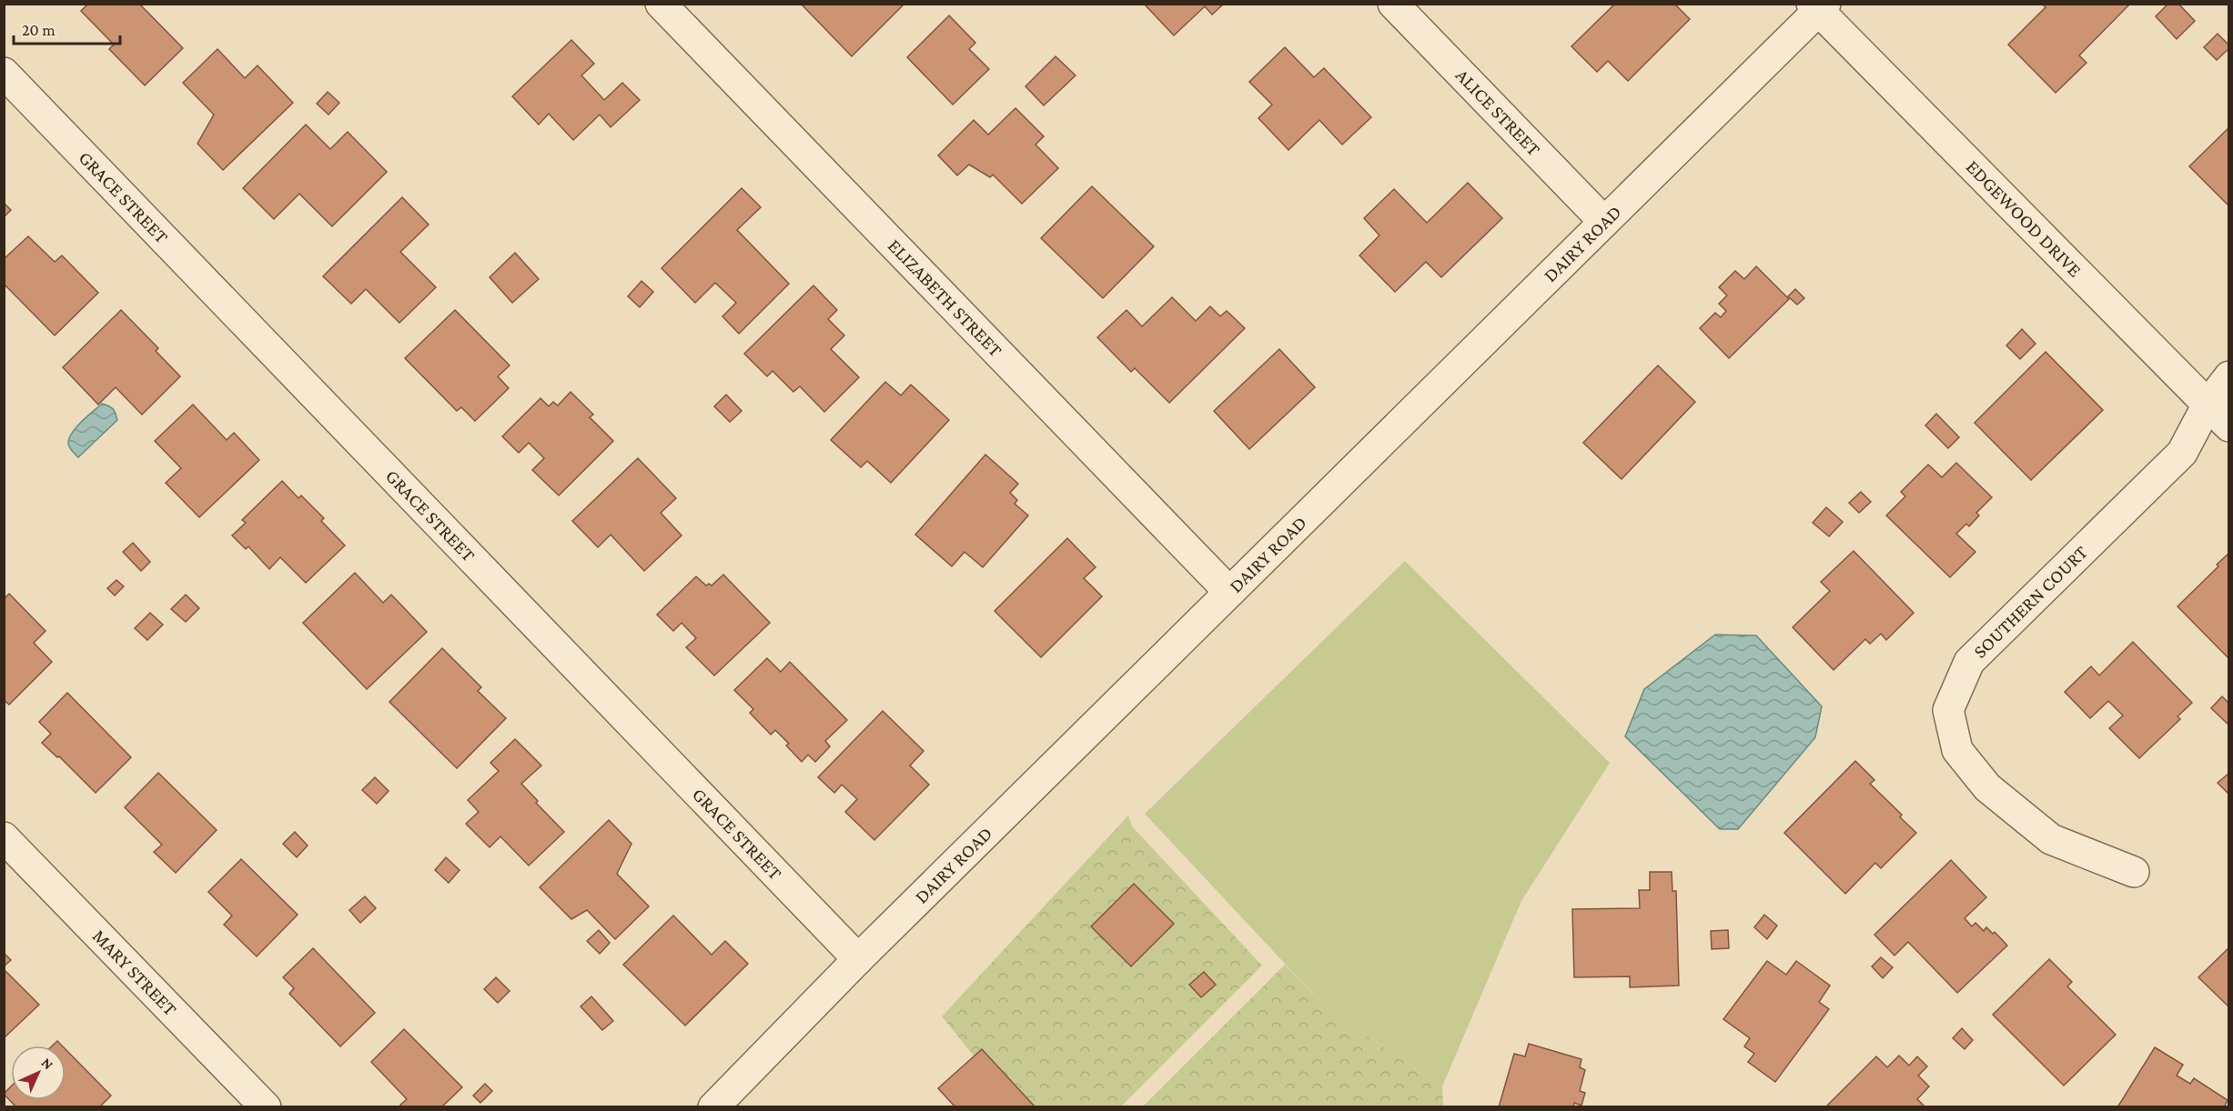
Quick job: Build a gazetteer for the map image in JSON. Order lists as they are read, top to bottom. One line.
{"streets":{"street":["ALICE STREET","GRACE STREET","EDGEWOOD DRIVE","DAIRY ROAD","ELIZABETH STREET","SOUTHERN COURT","MARY STREET"]},"crossings":[["ALICE STREET","DAIRY ROAD"],["GRACE STREET","DAIRY ROAD"],["EDGEWOOD DRIVE","DAIRY ROAD"],["EDGEWOOD DRIVE","SOUTHERN COURT"],["DAIRY ROAD","ELIZABETH STREET"]],"scale_bar":"20 m","north":"top right"}
